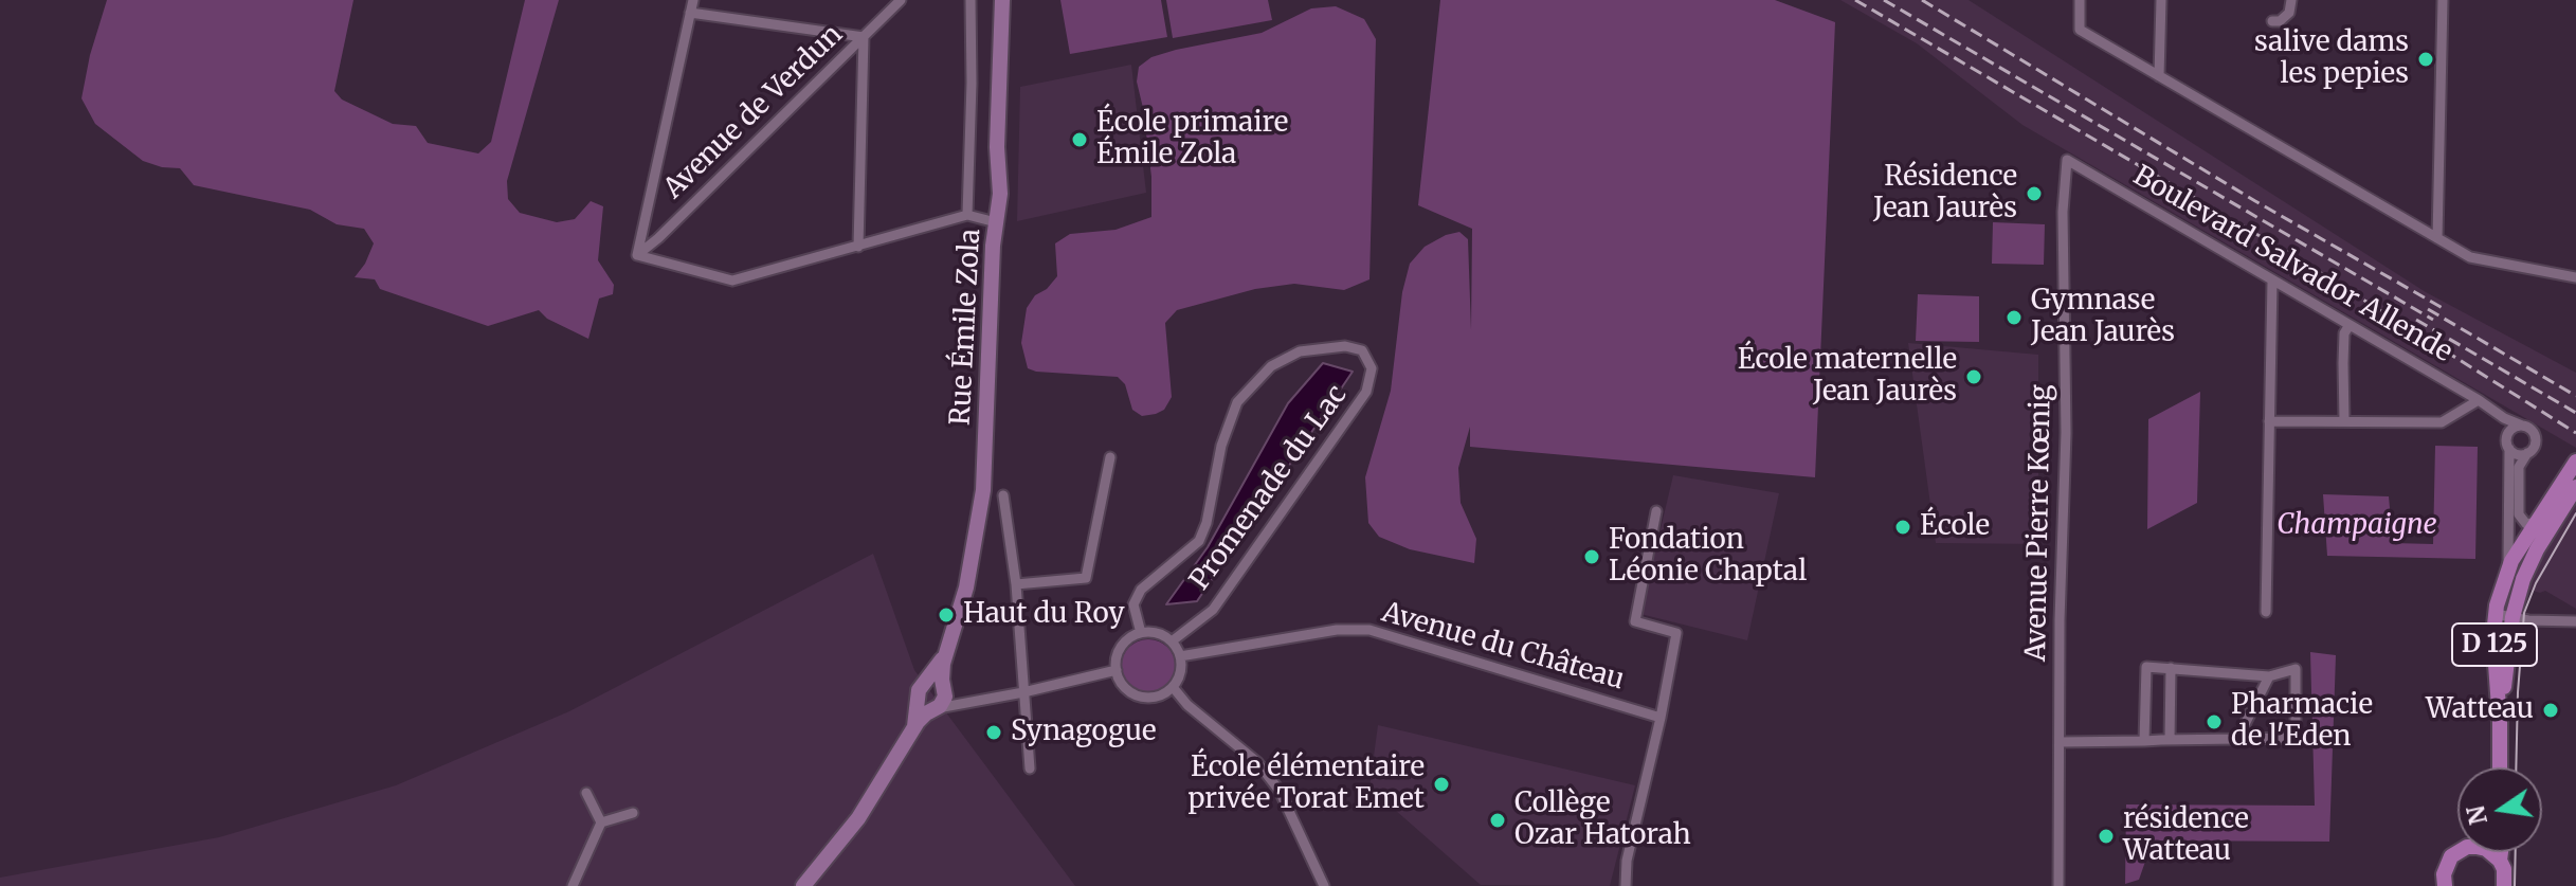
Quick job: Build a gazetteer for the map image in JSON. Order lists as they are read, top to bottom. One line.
{"streets":{"main road":["Rue Émile Zola","D 125"],"street":["Avenue de Verdun","Boulevard Salvador Allende","Promenade du Lac","Avenue Pierre Kœnig","Avenue du Château"]},"crossings":[["Boulevard Salvador Allende","Avenue Pierre Kœnig"],["Promenade du Lac","Avenue du Château"]],"parks":["Champaigne"],"places":["salive dams les pepies","École primaire Émile Zola","Résidence Jean Jaurès","Gymnase Jean Jaurès","École maternelle Jean Jaurès","École","Fondation Léonie Chaptal","Haut du Roy","Watteau","Pharmacie de l'Eden","Synagogue","École élémentaire privée Torat Emet","Collège Ozar Hatorah","résidence Watteau"],"north":"left"}
